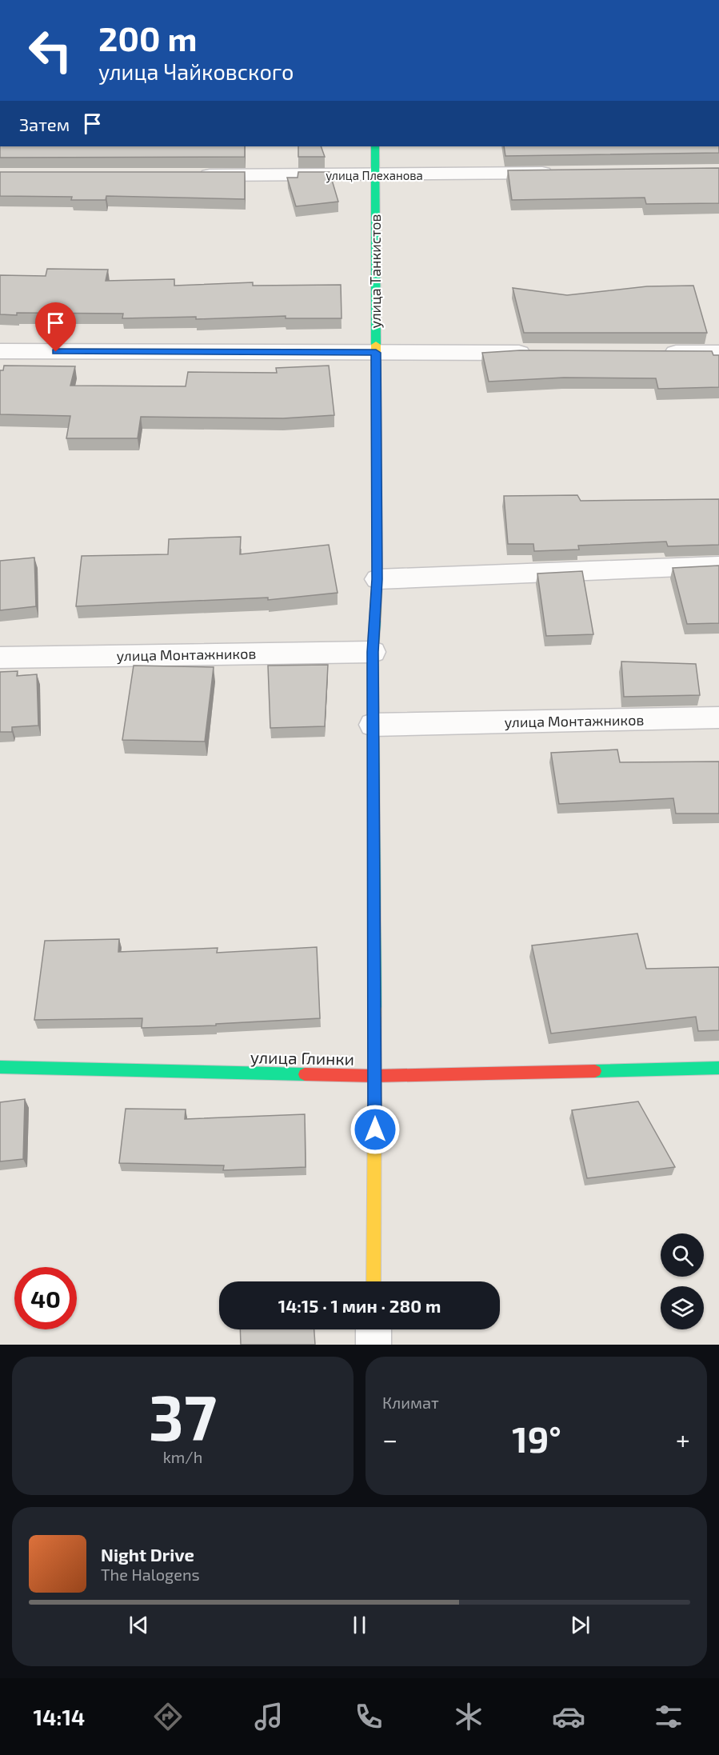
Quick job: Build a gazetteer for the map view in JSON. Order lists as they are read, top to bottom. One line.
{"streets":{"street":["улица Плеханова","улица Танкистов","улица Монтажников","улица Глинки"]},"crossings":[["улица Плеханова","улица Танкистов"],["улица Танкистов","улица Монтажников"],["улица Танкистов","улица Глинки"]],"page":{"turn":["200 m","улица Чайковского"],"then":"Затем","limit":"40","trip":"14:15 · 1 мин · 280 m","tile":[["37","km/h"],"Климат"],"heat":["−","19°","+"],"song":["Night Drive","The Halogens"],"tabs":"14:14"}}
